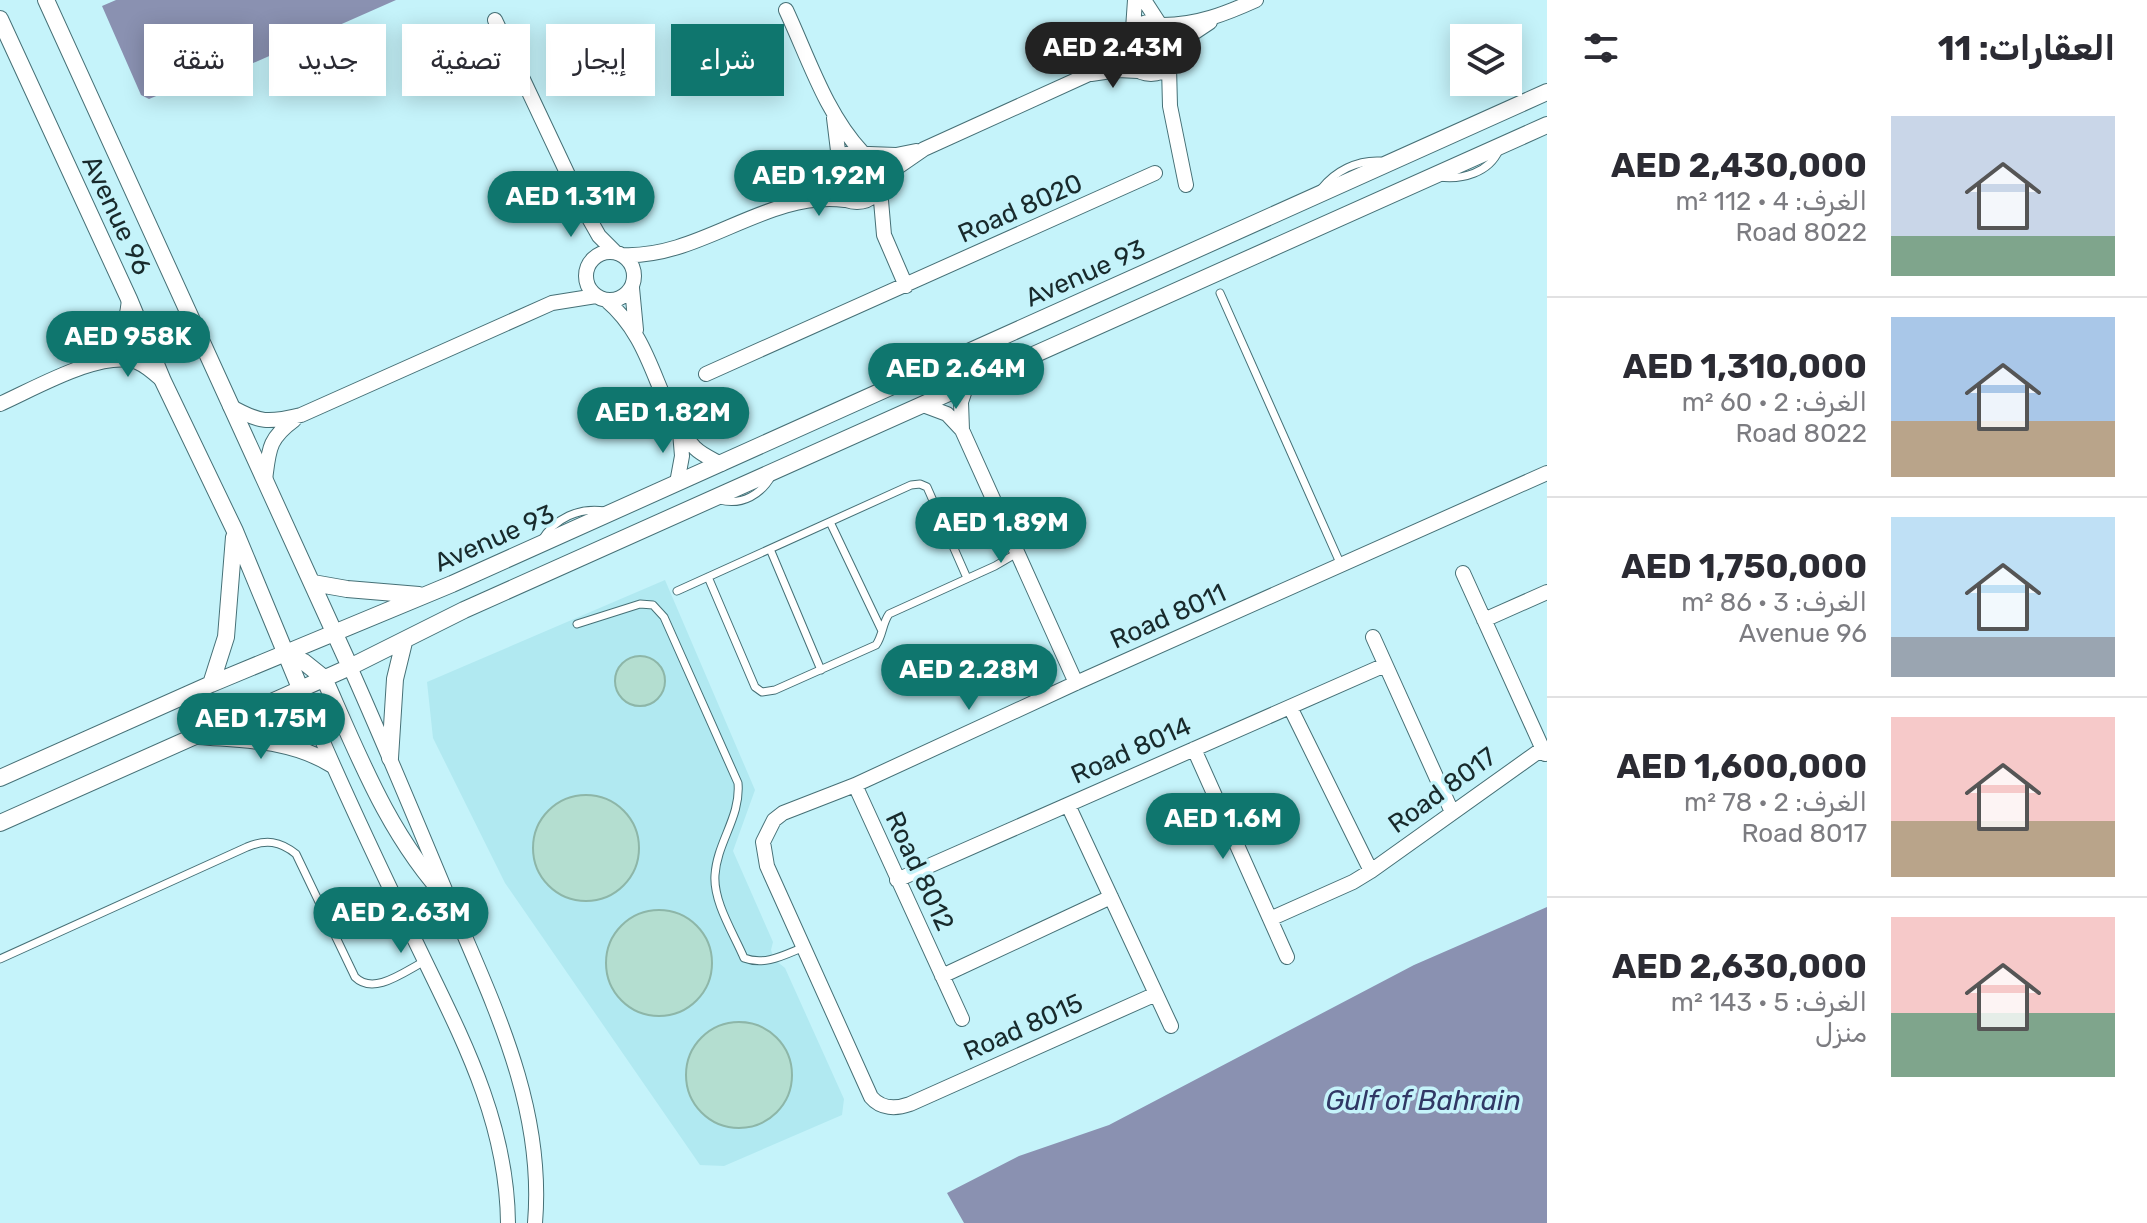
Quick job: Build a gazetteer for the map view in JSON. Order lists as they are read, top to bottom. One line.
{"streets":{"street":["Road 8020","Avenue 96","Avenue 93","Road 8011","Road 8014","Road 8017","Road 8012","Road 8015"]},"crossings":[["Avenue 96","Avenue 93"],["Road 8011","Road 8012"],["Road 8011","Road 8015"],["Road 8014","Road 8017"],["Road 8014","Road 8012"]],"water":["Gulf of Bahrain"],"page":{"heading":"العقارات: 11","price":["AED 2.43M","AED 1.92M","AED 1.31M","AED 958K","AED 2.64M","AED 1.82M","AED 1.89M","AED 2.28M","AED 1.75M","AED 1.6M","AED 2.63M"],"chip":["شراء","إيجار","تصفية","جديد","شقة"],"list":[{"name":"AED 2,430,000","note":"الغرف: 4 · 112 m² · Road 8022"},{"name":"AED 1,310,000","note":"الغرف: 2 · 60 m² · Road 8022"},{"name":"AED 1,750,000","note":"الغرف: 3 · 86 m² · Avenue 96"},{"name":"AED 1,600,000","note":"الغرف: 2 · 78 m² · Road 8017"},{"name":"AED 2,630,000","note":"الغرف: 5 · 143 m² · منزل"}]}}
